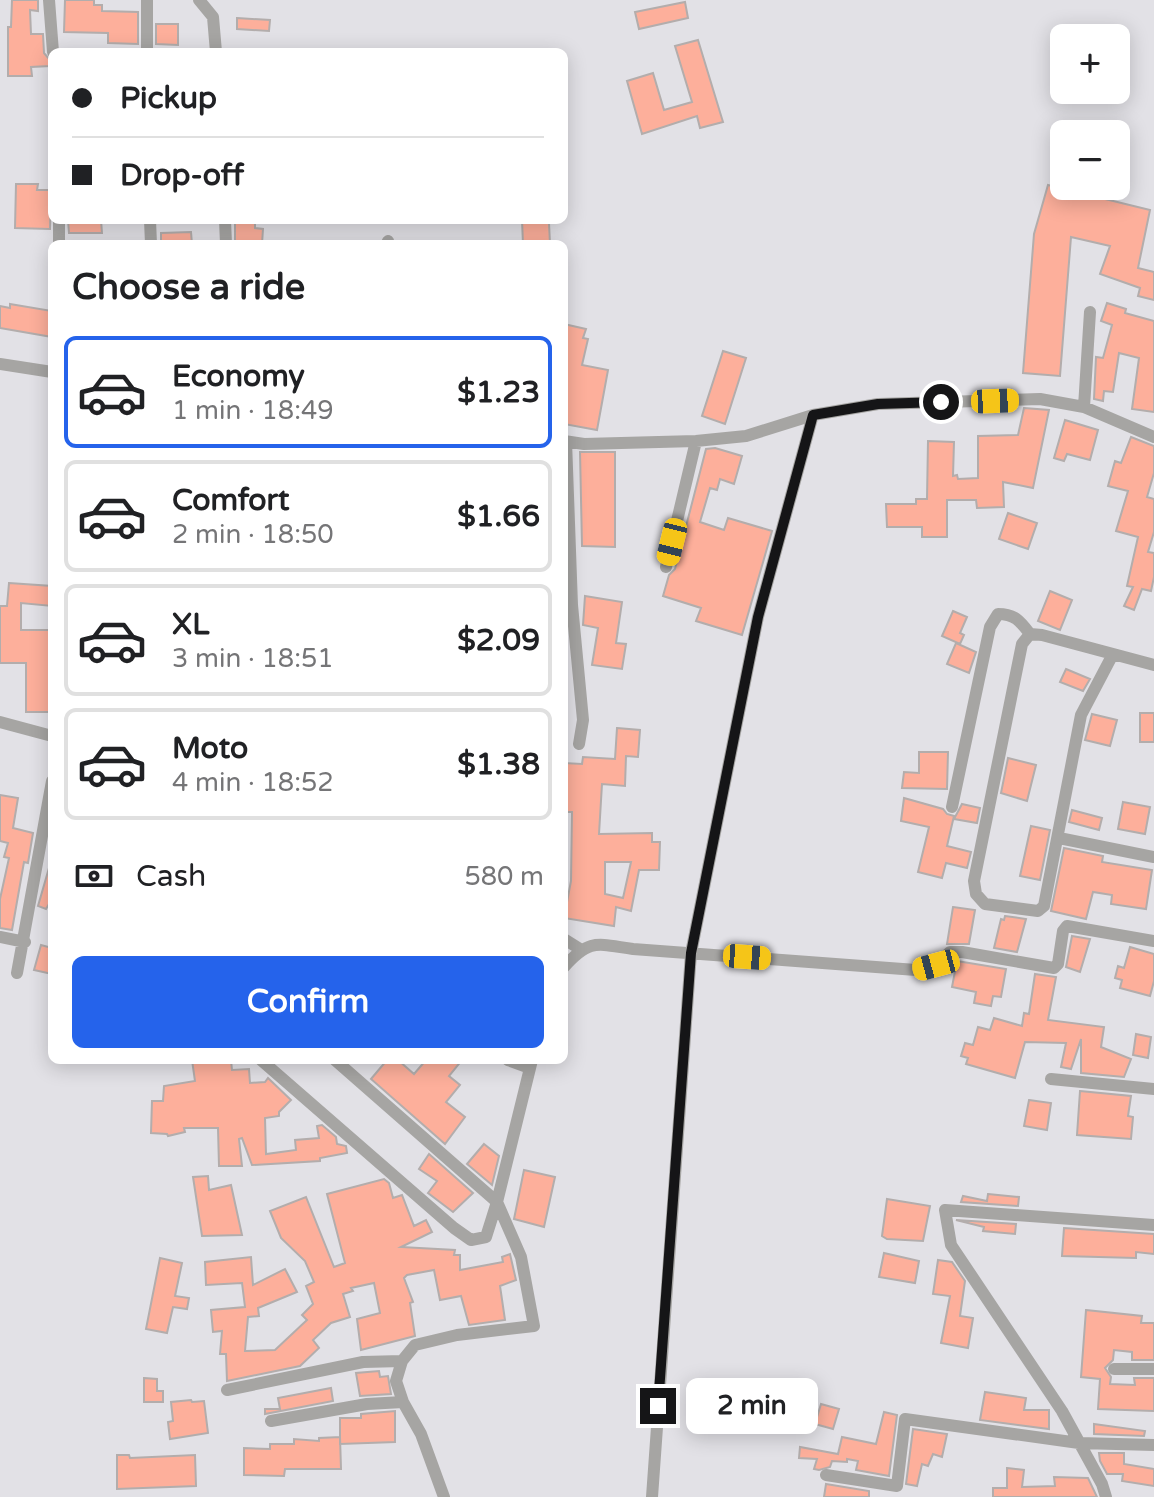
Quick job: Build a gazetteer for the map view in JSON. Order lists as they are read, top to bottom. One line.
{"page":{"map_buttons":["+","−"],"banner":["Pickup","Drop-off"],"heading":"Choose a ride","list":[{"name":"Economy","note":"1 min · 18:49","value":"$1.23"},{"name":"Comfort","note":"2 min · 18:50","value":"$1.66"},{"name":"XL","note":"3 min · 18:51","value":"$2.09"},{"name":"Moto","note":"4 min · 18:52","value":"$1.38"}],"pay":["Cash","580 m"],"buttons":"Confirm","bubble":"2 min"}}
